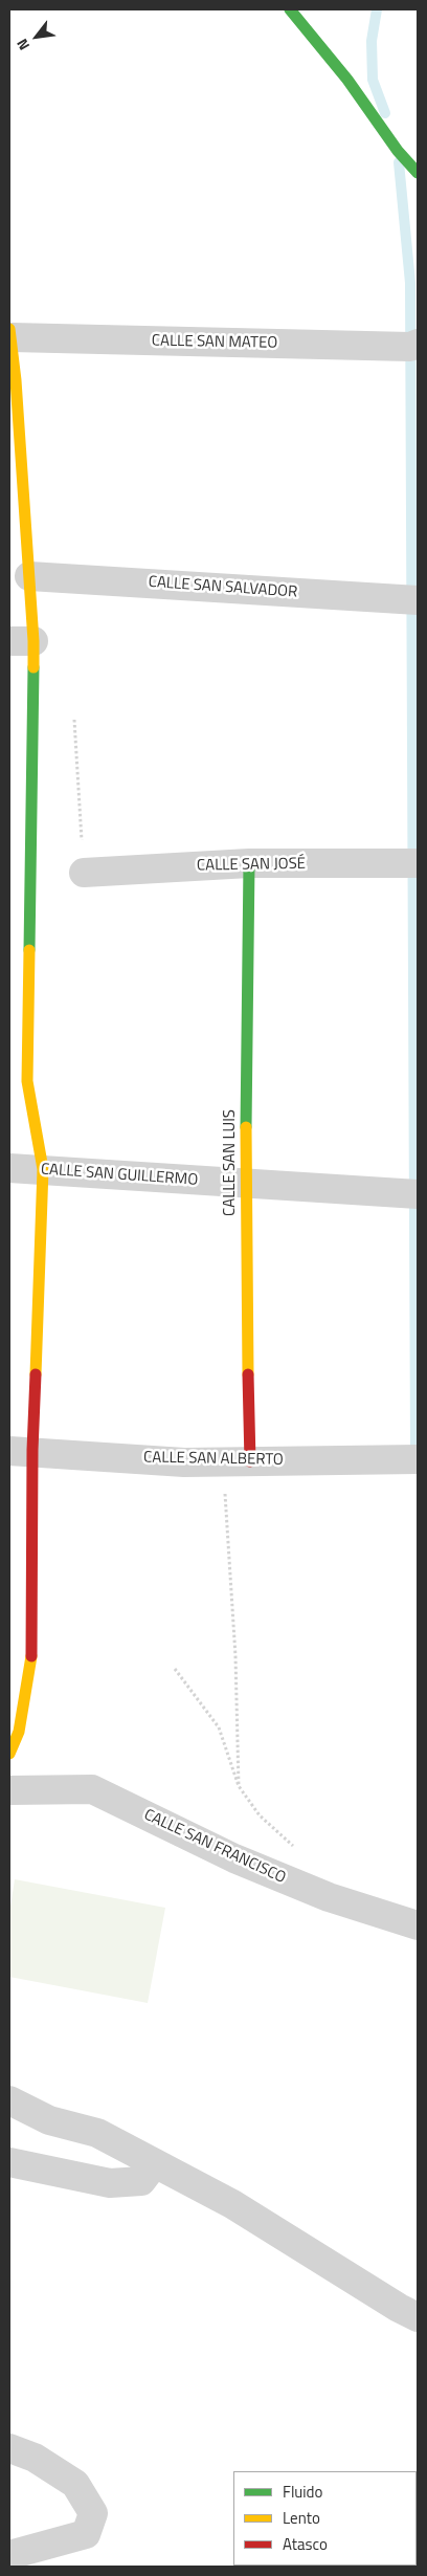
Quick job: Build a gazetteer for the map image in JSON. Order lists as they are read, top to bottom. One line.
{"streets":{"street":["CALLE SAN MATEO","CALLE SAN SALVADOR","CALLE SAN JOSÉ","CALLE SAN LUIS","CALLE SAN GUILLERMO","CALLE SAN ALBERTO","CALLE SAN FRANCISCO"]},"crossings":[["CALLE SAN JOSÉ","CALLE SAN LUIS"],["CALLE SAN LUIS","CALLE SAN GUILLERMO"],["CALLE SAN LUIS","CALLE SAN ALBERTO"]],"legend":["Fluido","Lento","Atasco"],"north":"bottom left"}
